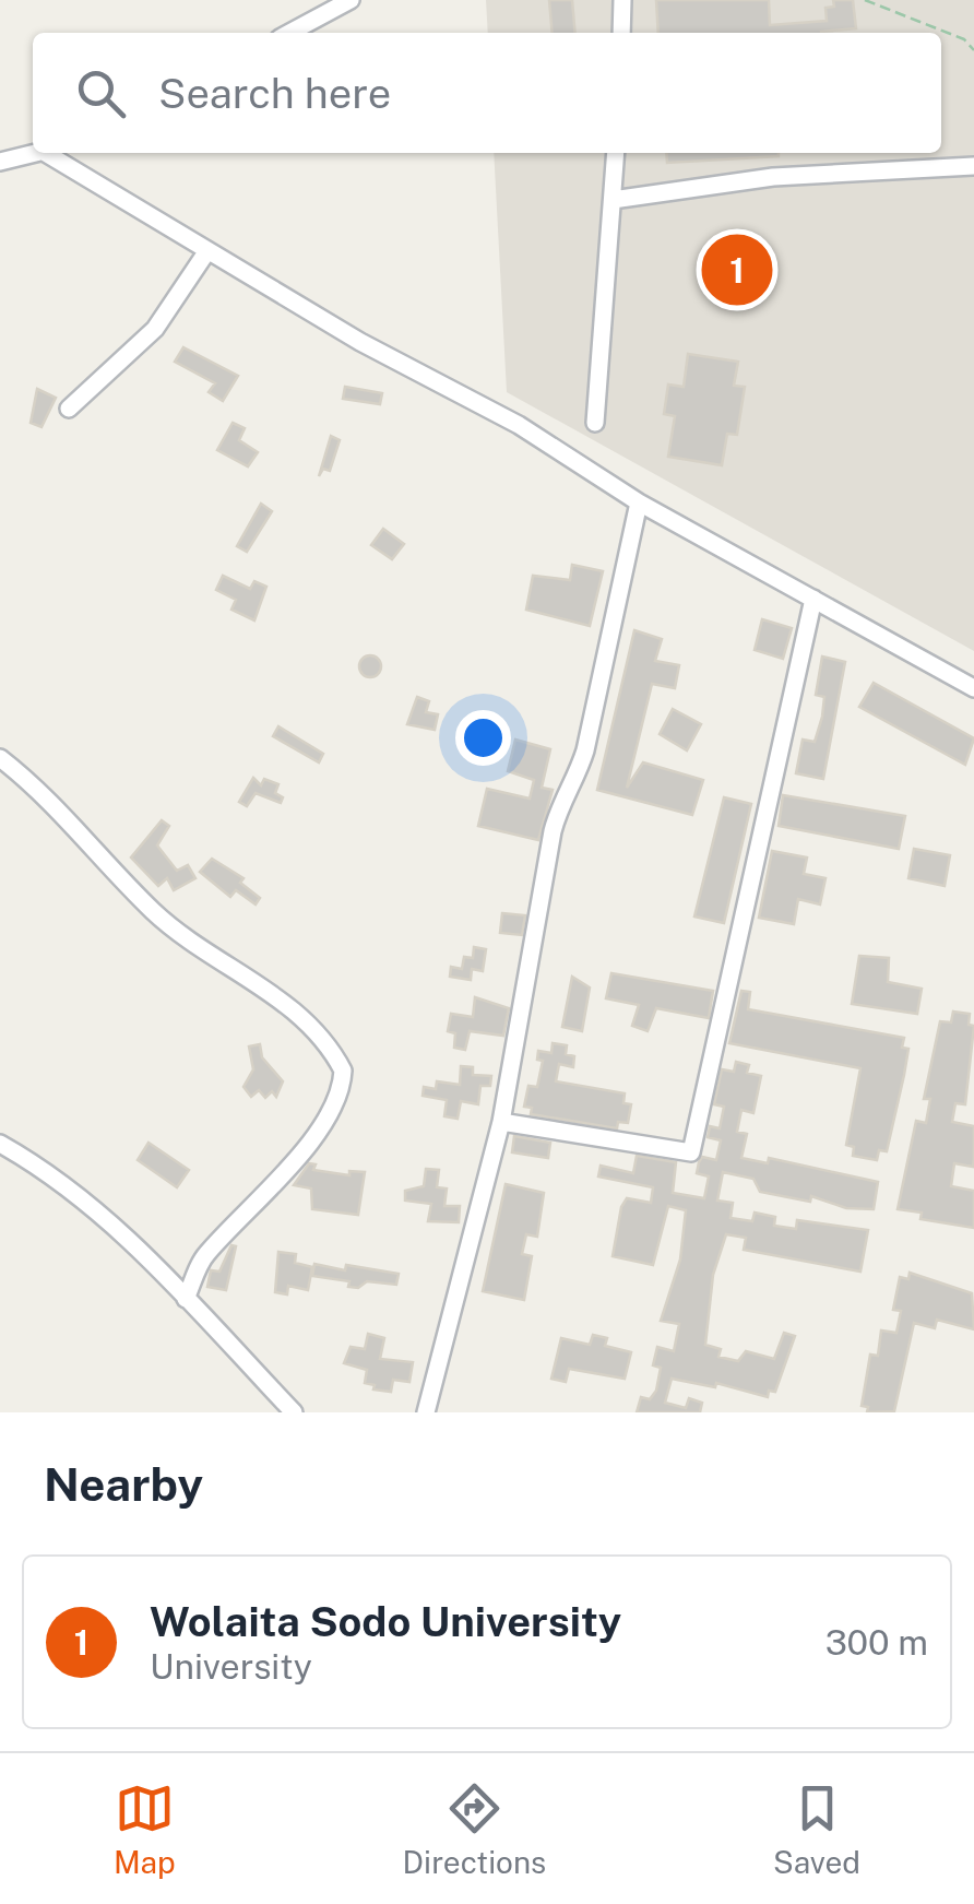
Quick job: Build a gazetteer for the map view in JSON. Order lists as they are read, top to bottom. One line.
{"page":{"search":"Search here","pins":"1","heading":"Nearby","list":[{"mark":"1","name":"Wolaita Sodo University","note":"University","value":"300 m"}],"nav":["Map","Directions","Saved"]}}
